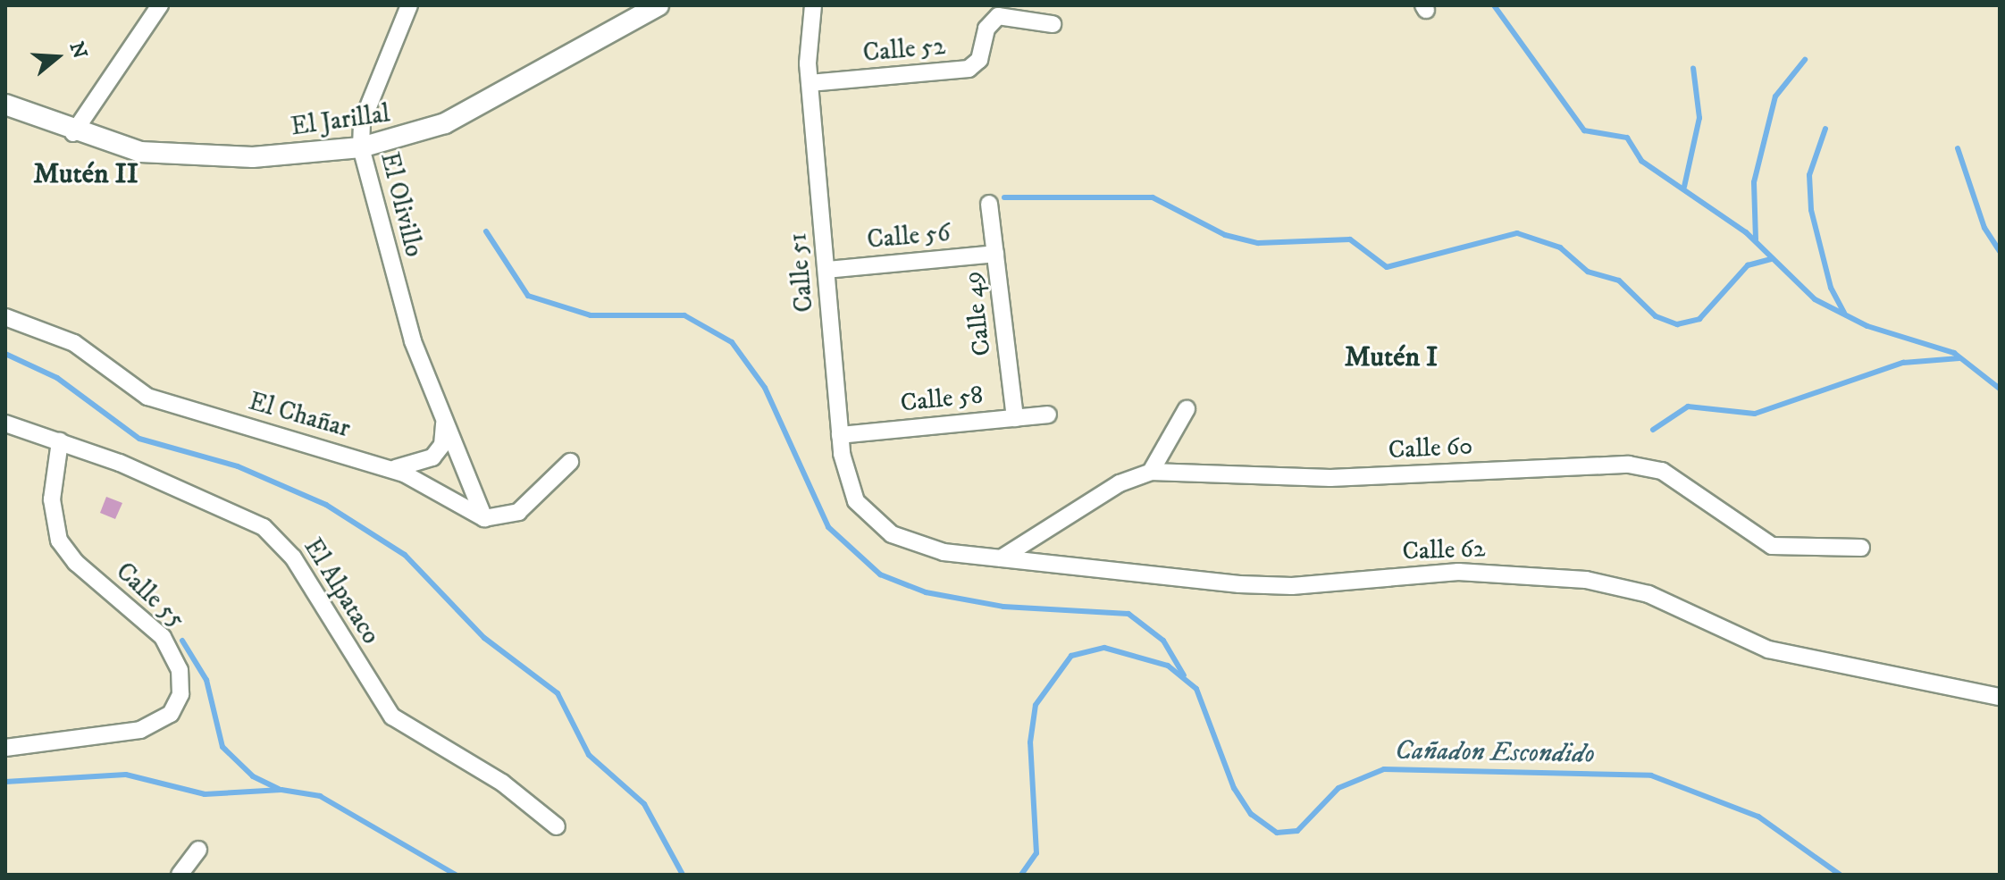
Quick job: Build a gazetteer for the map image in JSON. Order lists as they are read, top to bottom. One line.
{"streets":{"street":["Calle 52","El Jarillal","El Olivillo","Calle 56","Calle 51","Calle 49","Calle 58","El Chañar","Calle 60","Calle 62","El Alpataco","Calle 55"]},"crossings":[["Calle 52","Calle 51"],["El Jarillal","El Olivillo"],["El Olivillo","El Chañar"],["Calle 56","Calle 51"],["Calle 56","Calle 49"],["Calle 51","Calle 58"],["Calle 51","Calle 62"],["Calle 49","Calle 58"],["Calle 60","Calle 62"],["El Alpataco","Calle 55"]],"districts":["Mutén II","Mutén I"],"water":["Cañadon Escondido"],"north":"right"}
